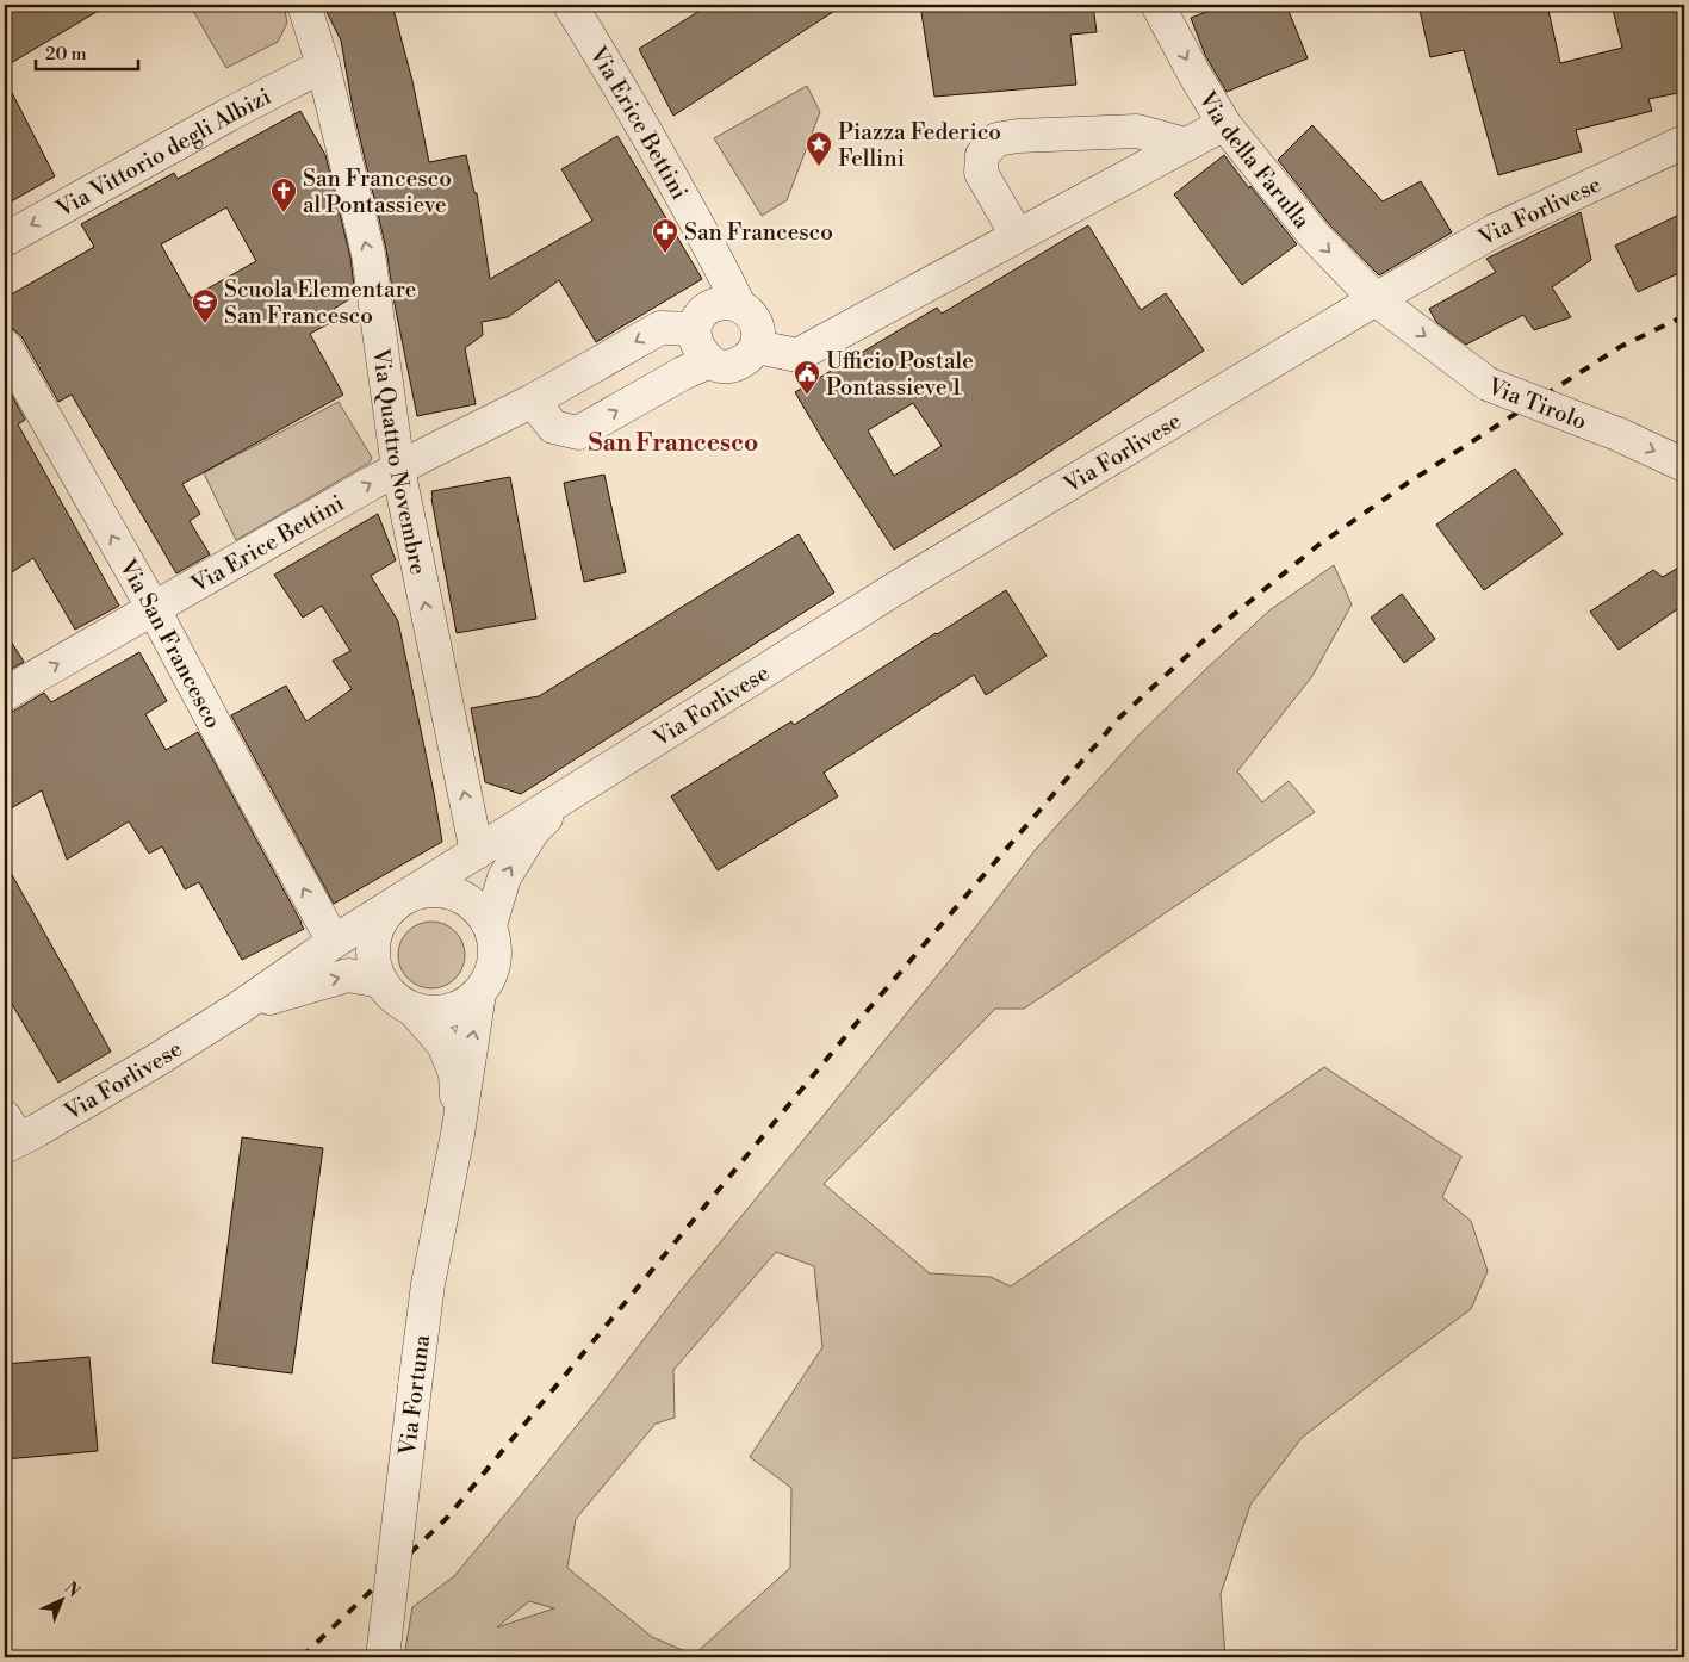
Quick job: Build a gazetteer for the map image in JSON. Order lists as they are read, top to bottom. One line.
{"streets":{"street":["Via Erice Bettini","Via Vittorio degli Albizi","Via della Farulla","Via Forlivese","Via Tirolo","Via Quattro Novembre","Via San Francesco","Via Fortuna"]},"crossings":[["Via Erice Bettini","Via Quattro Novembre"],["Via Erice Bettini","Via San Francesco"],["Via Vittorio degli Albizi","Via Quattro Novembre"],["Via della Farulla","Via Forlivese"],["Via della Farulla","Via Tirolo"],["Via Forlivese","Via Tirolo"],["Via Forlivese","Via Quattro Novembre"],["Via Forlivese","Via San Francesco"],["Via Forlivese","Via Fortuna"],["Via Quattro Novembre","Via Fortuna"]],"one_way":["Via Vittorio degli Albizi","Via della Farulla","Via Tirolo","Via Quattro Novembre","Via San Francesco"],"districts":["San Francesco"],"places":{"place":["Piazza Federico Fellini"],"church":["San Francesco al Pontassieve"],"pharmacy":["San Francesco"],"school or university":["Scuola Elementare San Francesco"],"public building":["Ufficio Postale Pontassieve 1"]},"scale_bar":"20 m","north":"top right"}
